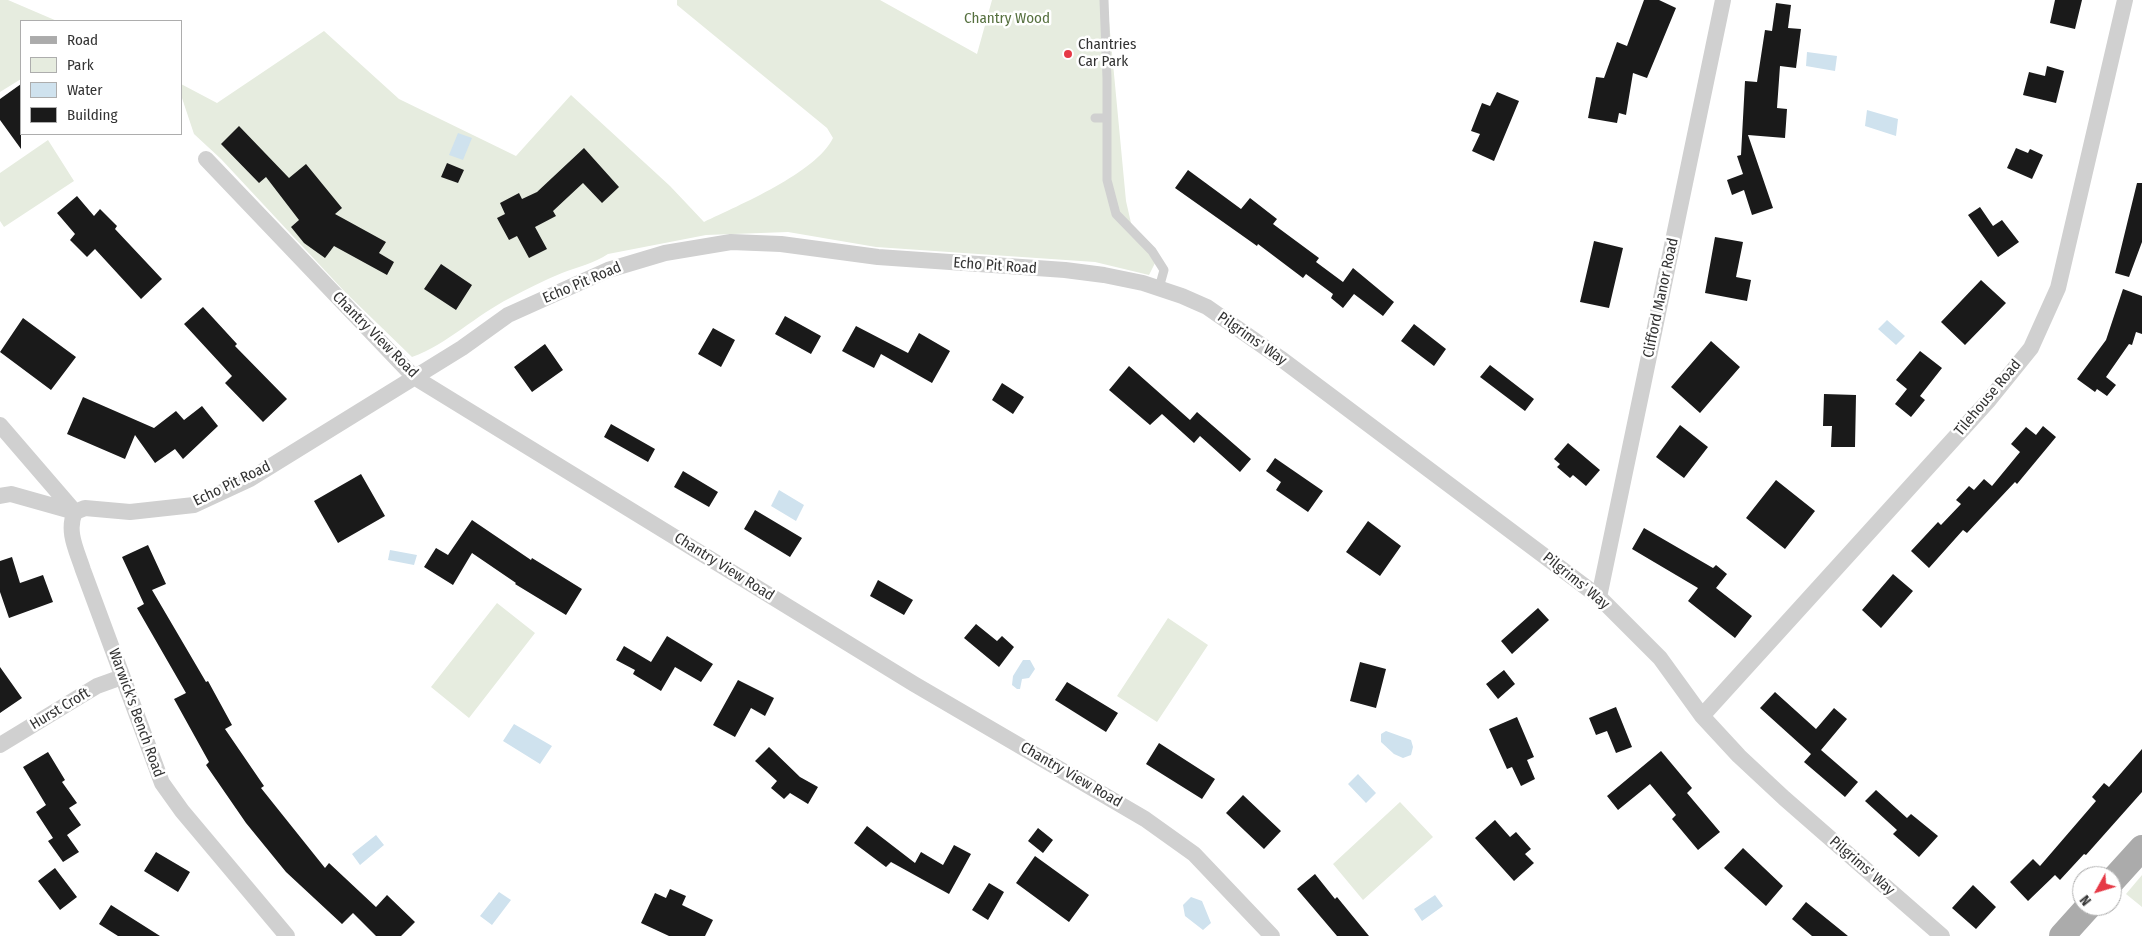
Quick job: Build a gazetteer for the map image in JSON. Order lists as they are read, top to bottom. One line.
{"streets":{"street":["Echo Pit Road","Clifford Manor Road","Chantry View Road","Pilgrims' Way","Tilehouse Road","Hurst Croft","Warwick's Bench Road"]},"crossings":[["Echo Pit Road","Chantry View Road"],["Echo Pit Road","Pilgrims' Way"],["Echo Pit Road","Warwick's Bench Road"],["Clifford Manor Road","Pilgrims' Way"],["Pilgrims' Way","Tilehouse Road"],["Hurst Croft","Warwick's Bench Road"]],"parks":["Chantry Wood"],"places":["Chantries Car Park"],"legend":["Road","Park","Water","Building"],"north":"bottom left"}
